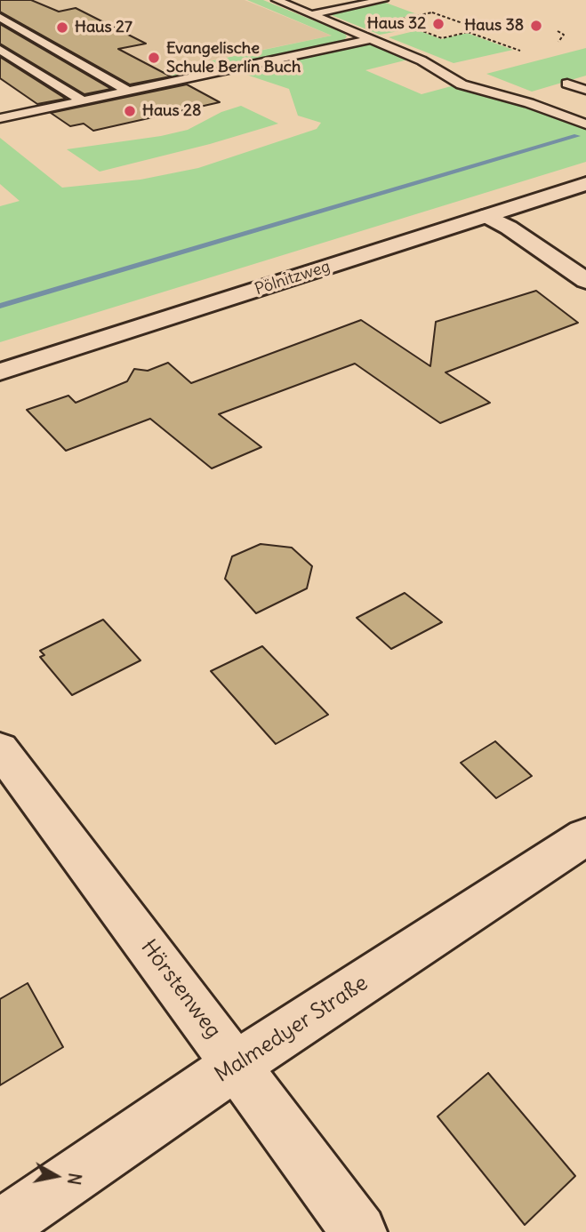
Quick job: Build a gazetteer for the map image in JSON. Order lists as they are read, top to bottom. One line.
{"streets":{"street":["Pölnitzweg","Hörstenweg","Malmedyer Straße"]},"crossings":[["Hörstenweg","Malmedyer Straße"]],"places":["Haus 32","Haus 38","Haus 27","Evangelische Schule Berlin Buch","Haus 28"],"north":"right"}
